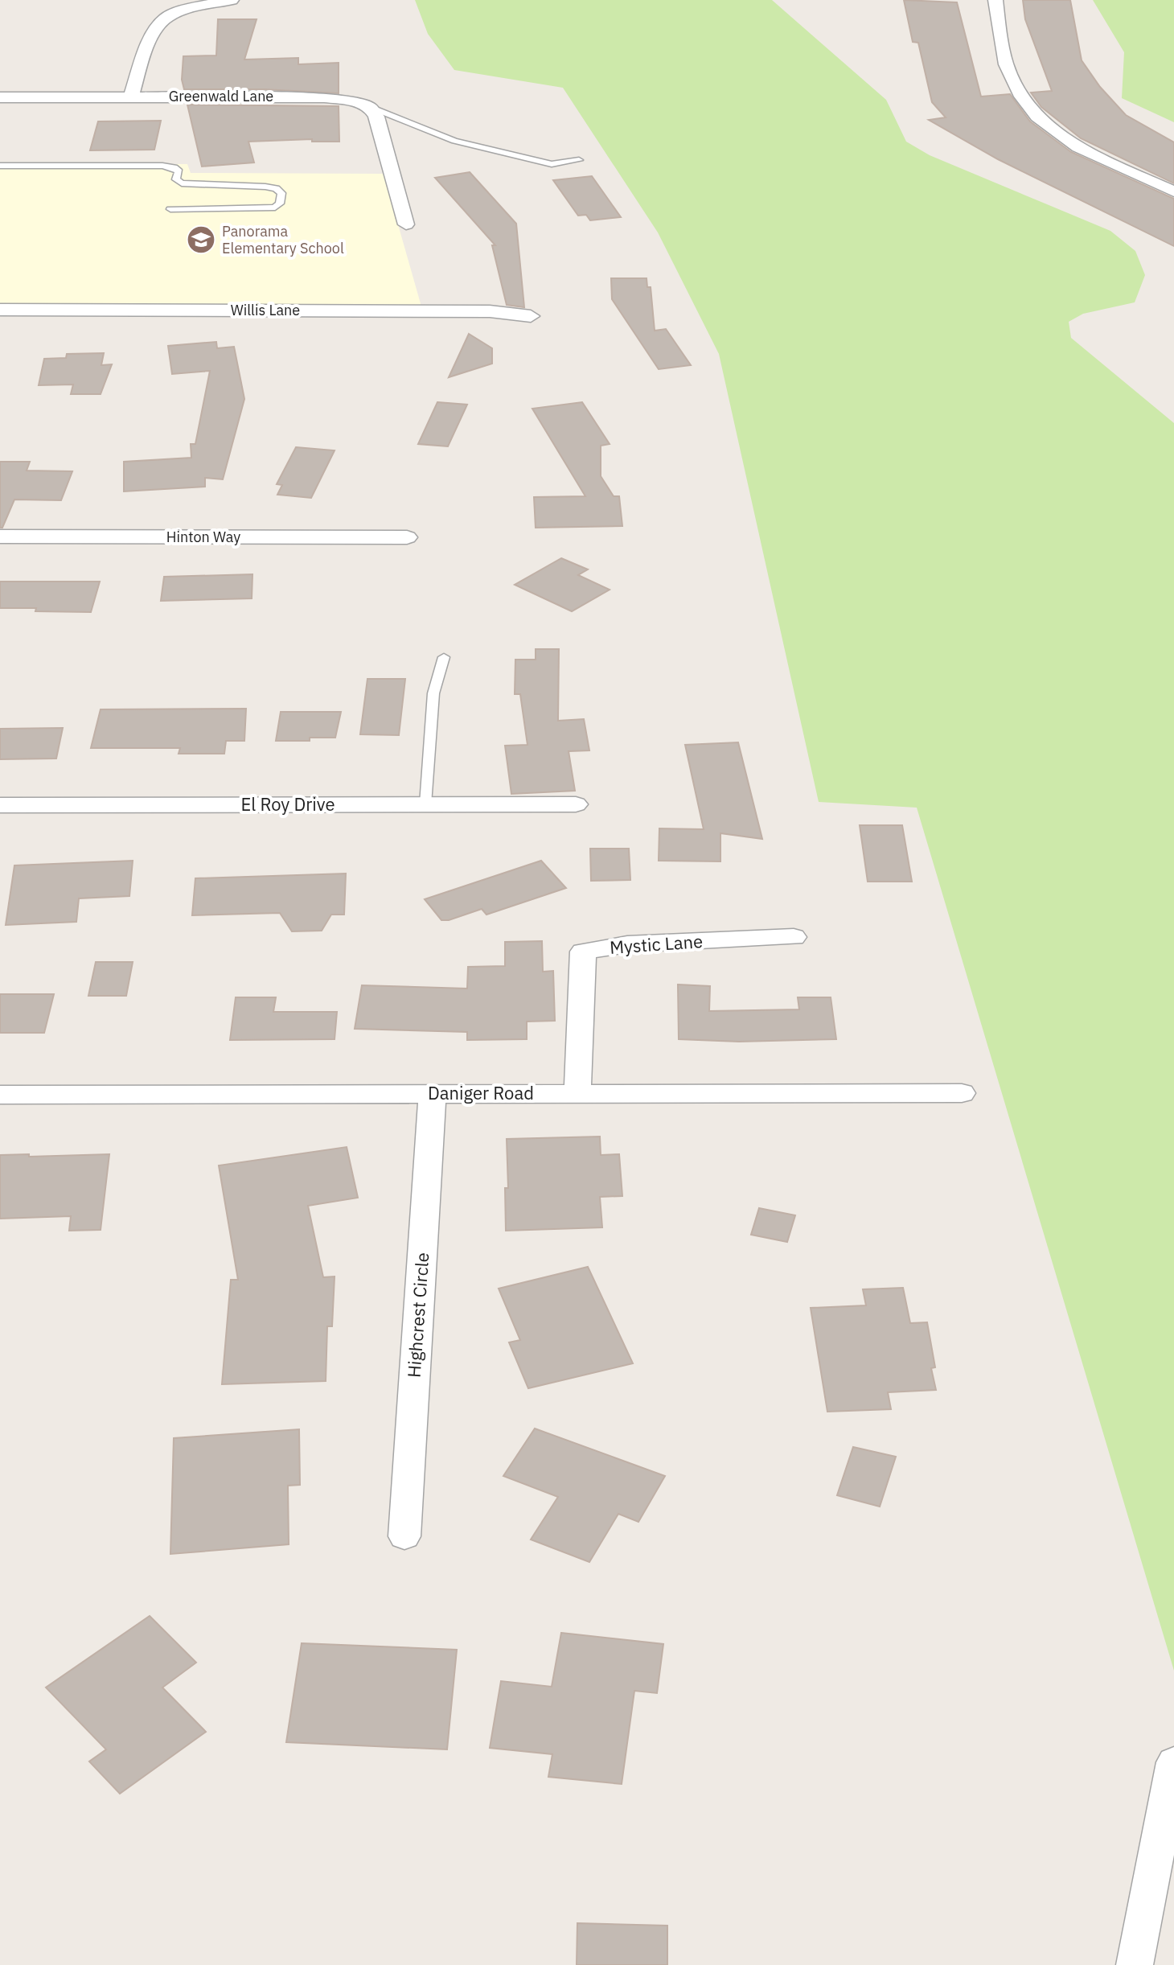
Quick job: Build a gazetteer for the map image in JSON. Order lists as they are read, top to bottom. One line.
{"streets":{"street":["Greenwald Lane","Willis Lane","Hinton Way","El Roy Drive","Mystic Lane","Daniger Road","Highcrest Circle"]},"crossings":[["Mystic Lane","Daniger Road"],["Daniger Road","Highcrest Circle"]],"places":{"school or university":["Panorama Elementary School"]}}
